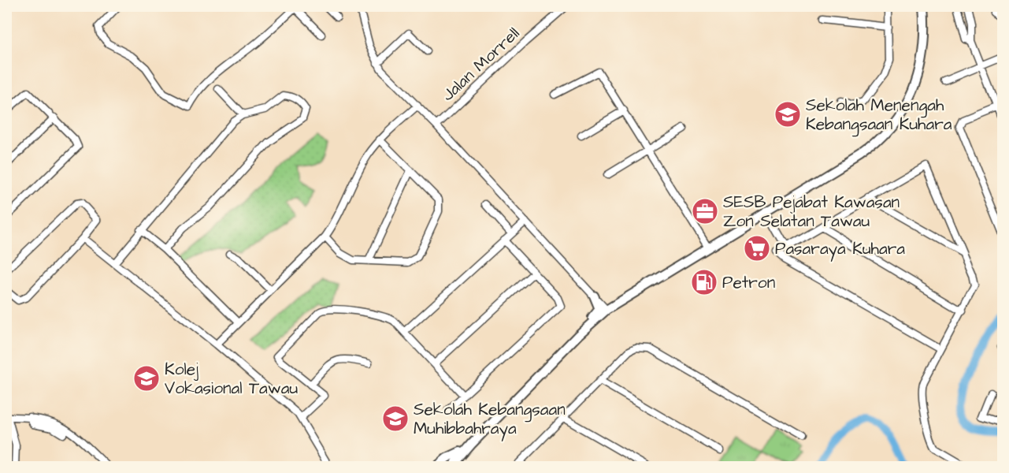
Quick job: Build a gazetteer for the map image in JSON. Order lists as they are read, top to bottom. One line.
{"streets":{"street":["Jalan Morrell"]},"places":{"school or university":["Sekolah Menengah Kebangsaan Kuhara","Kolej Vokasional Tawau","Sekolah Kebangsaan Muhibbahraya"],"office":["SESB Pejabat Kawasan Zon Selatan Tawau"],"supermarket":["Pasaraya Kuhara"],"fuel station":["Petron"]}}
